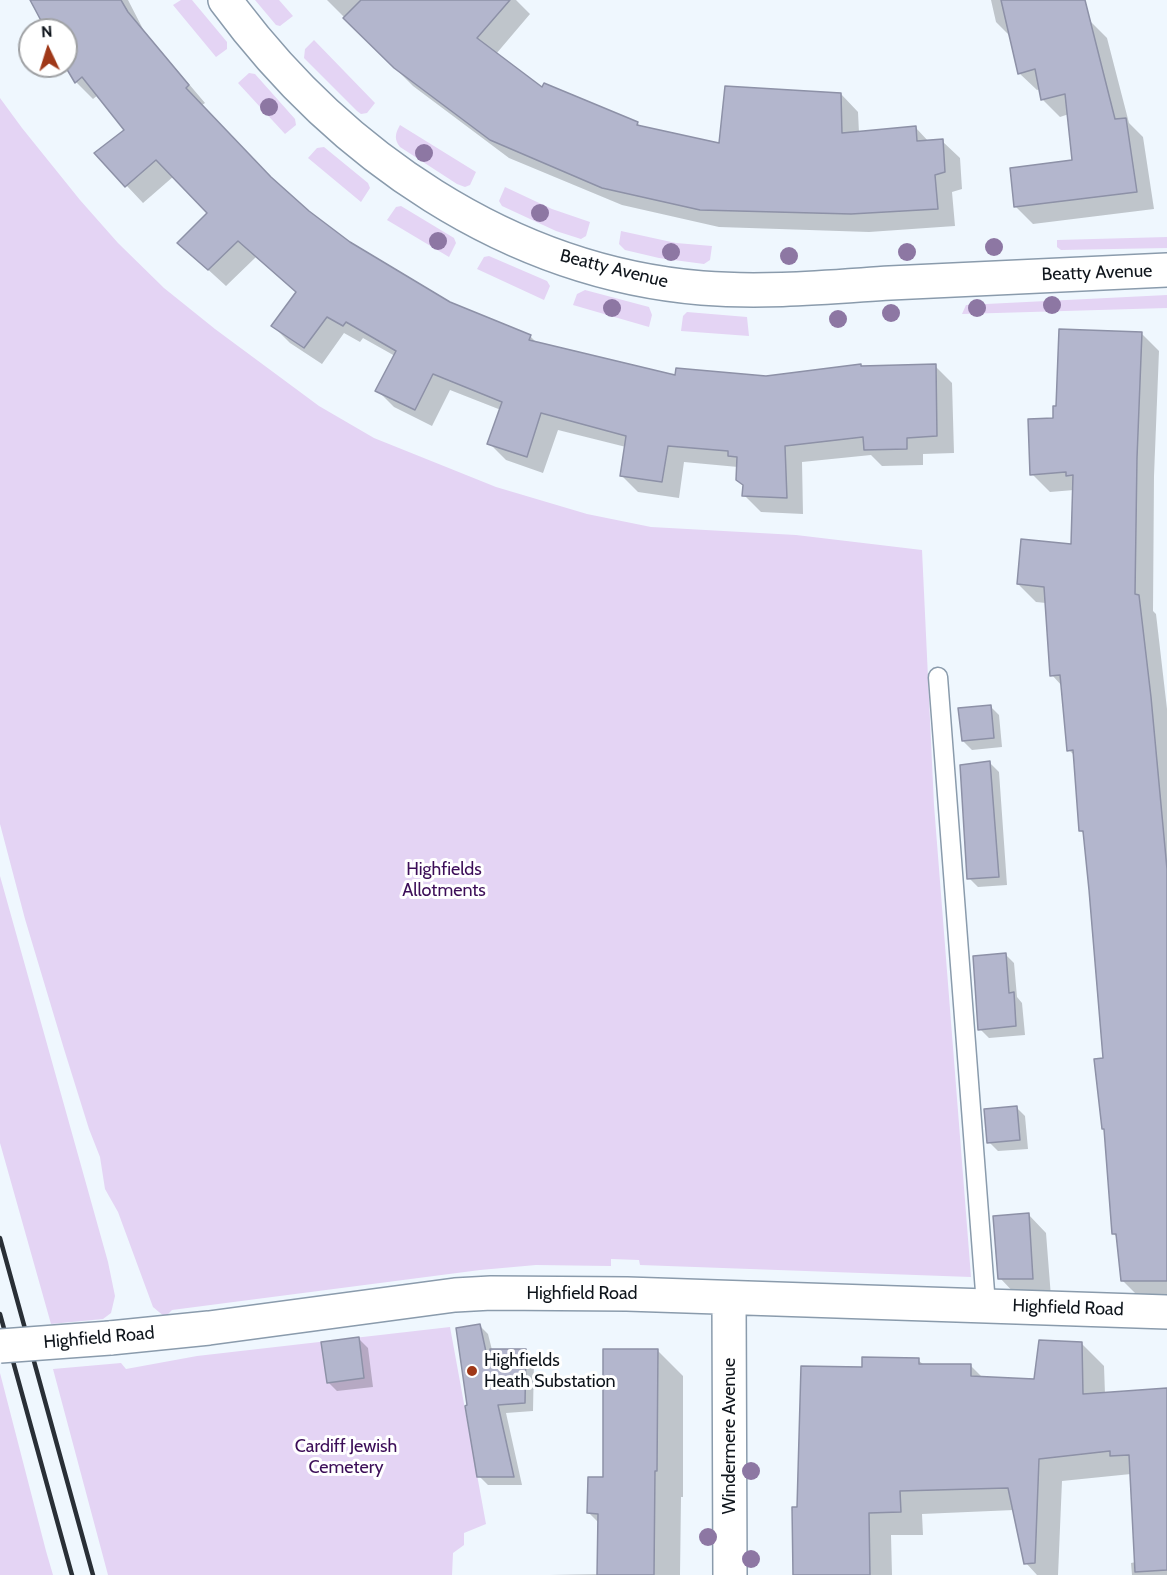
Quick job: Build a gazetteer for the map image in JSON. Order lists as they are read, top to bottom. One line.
{"streets":{"street":["Beatty Avenue","Highfield Road","Windermere Avenue"]},"crossings":[["Highfield Road","Windermere Avenue"]],"parks":["Highfields Allotments","Cardiff Jewish Cemetery"],"places":["Highfields Heath Substation"],"north":"top"}
